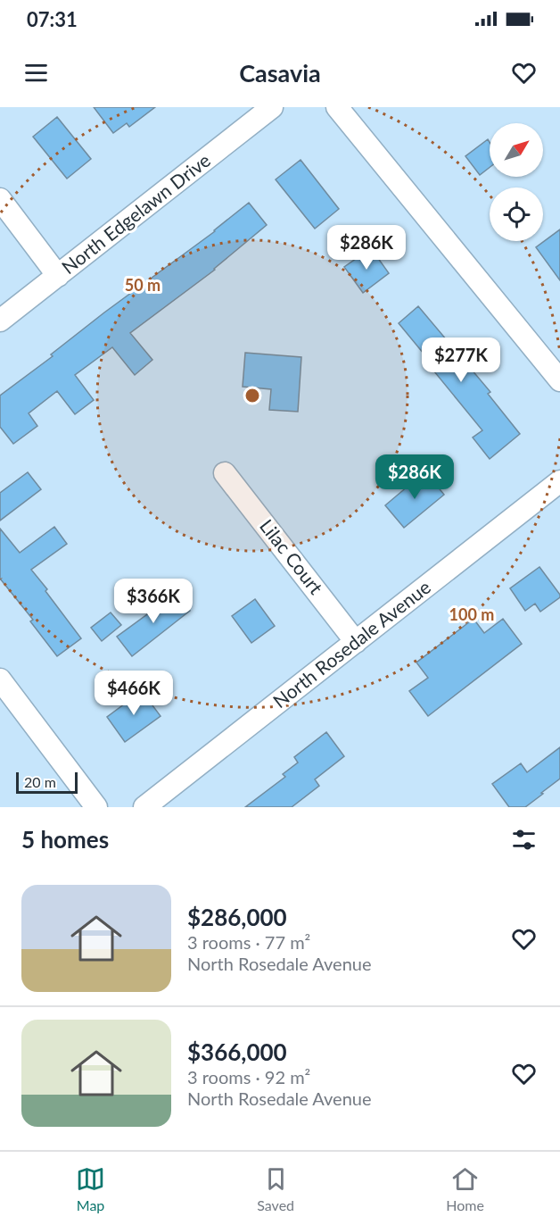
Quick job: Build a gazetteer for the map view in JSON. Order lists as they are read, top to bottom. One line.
{"streets":{"street":["North Edgelawn Drive","Lilac Court","North Rosedale Avenue"]},"crossings":[["Lilac Court","North Rosedale Avenue"]],"scale_bar":"20 m","north":"top right","page":{"status":"07:31","header":"Casavia","price":["$286K","$277K","$286K","$366K","$466K"],"scale":"20 m","heading":"5 homes","list":[{"name":"$286,000","note":"3 rooms · 77 m² · North Rosedale Avenue"},{"name":"$366,000","note":"3 rooms · 92 m² · North Rosedale Avenue"}],"tabs":["Map","Saved","Home"]},"rings":["50 m","100 m"]}
